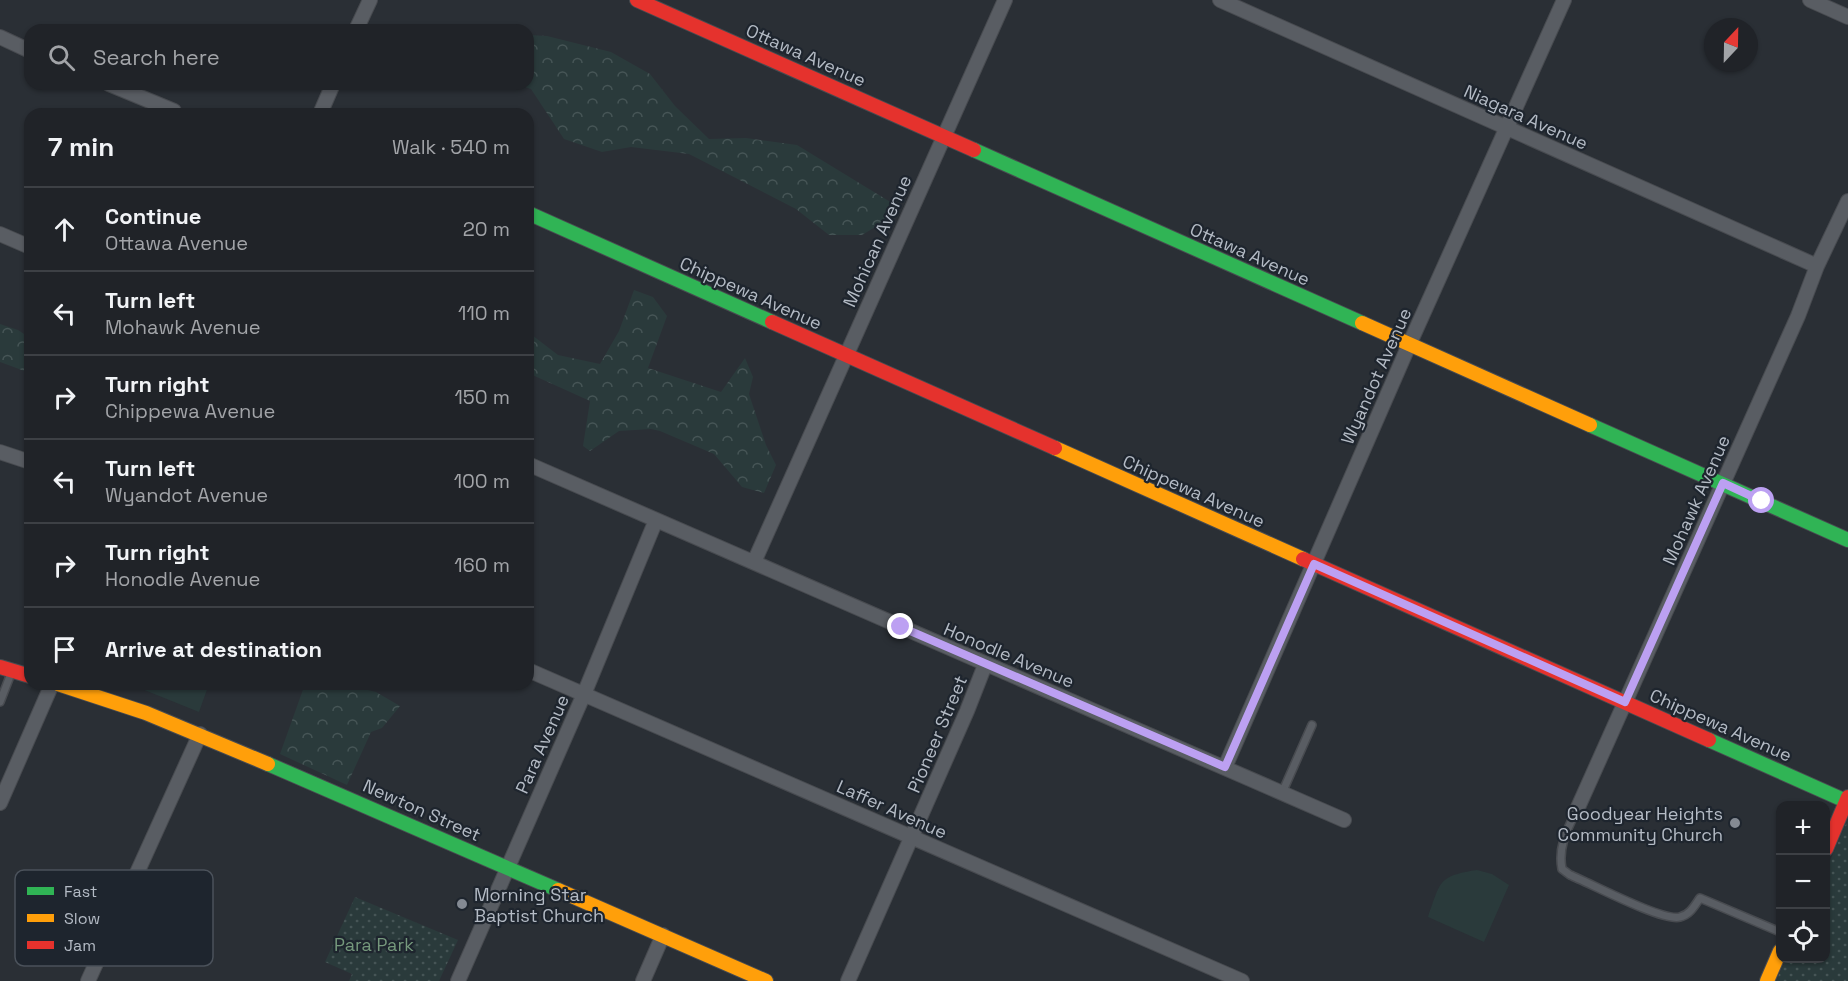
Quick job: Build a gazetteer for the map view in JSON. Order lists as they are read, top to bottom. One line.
{"streets":{"street":["Ottawa Avenue","Niagara Avenue","Mohican Avenue","Chippewa Avenue","Wyandot Avenue","Mohawk Avenue","Honodle Avenue","Pioneer Street","Para Avenue","Laffer Avenue","Newton Street"]},"crossings":[["Ottawa Avenue","Mohican Avenue"],["Ottawa Avenue","Wyandot Avenue"],["Ottawa Avenue","Mohawk Avenue"],["Niagara Avenue","Wyandot Avenue"],["Niagara Avenue","Mohawk Avenue"],["Mohican Avenue","Chippewa Avenue"],["Mohican Avenue","Honodle Avenue"],["Chippewa Avenue","Wyandot Avenue"],["Chippewa Avenue","Mohawk Avenue"],["Wyandot Avenue","Honodle Avenue"],["Honodle Avenue","Pioneer Street"],["Honodle Avenue","Para Avenue"],["Pioneer Street","Laffer Avenue"],["Para Avenue","Laffer Avenue"],["Para Avenue","Newton Street"]],"parks":["Para Park"],"places":["Goodyear Heights Community Church","Morning Star Baptist Church"],"legend":["Fast","Slow","Jam"],"north":"top","page":{"search":"Search here","heading":["7 min","Walk · 540 m"],"list":[["Continue","Ottawa Avenue","20 m"],["Turn left","Mohawk Avenue","110 m"],["Turn right","Chippewa Avenue","150 m"],["Turn left","Wyandot Avenue","100 m"],["Turn right","Honodle Avenue","160 m"],"Arrive at destination"],"map_buttons":["+","−"]}}
